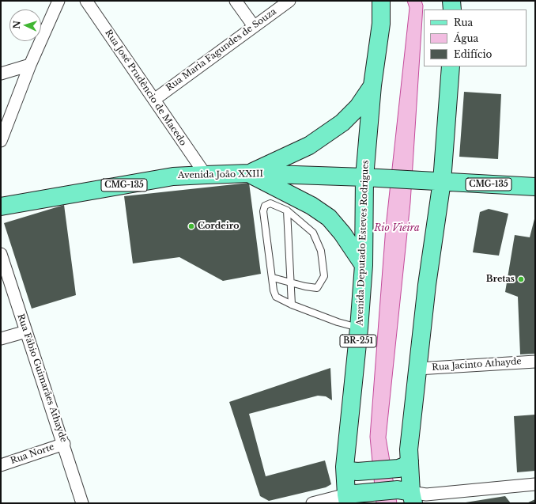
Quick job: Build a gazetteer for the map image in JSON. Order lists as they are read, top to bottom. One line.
{"streets":{"main road":["Avenida João XXIII","CMG-135","Avenida Deputado Esteves Rodrigues","BR-251"],"street":["Rua Maria Fagundes de Souza","Rua José Prudêncio de Macedo","Rua Jacinto Athayde","Rua Fábio Guimarães Athayde","Rua Norte"]},"crossings":[["Rua Maria Fagundes de Souza","Rua José Prudêncio de Macedo"],["Rua José Prudêncio de Macedo","Avenida João XXIII"],["Avenida João XXIII","CMG-135"],["Avenida João XXIII","Avenida Deputado Esteves Rodrigues"],["Rua Fábio Guimarães Athayde","Rua Norte"]],"water":["Rio Vieira"],"places":["Cordeiro","Bretas"],"legend":["Rua","Água","Edifício"],"north":"left"}
